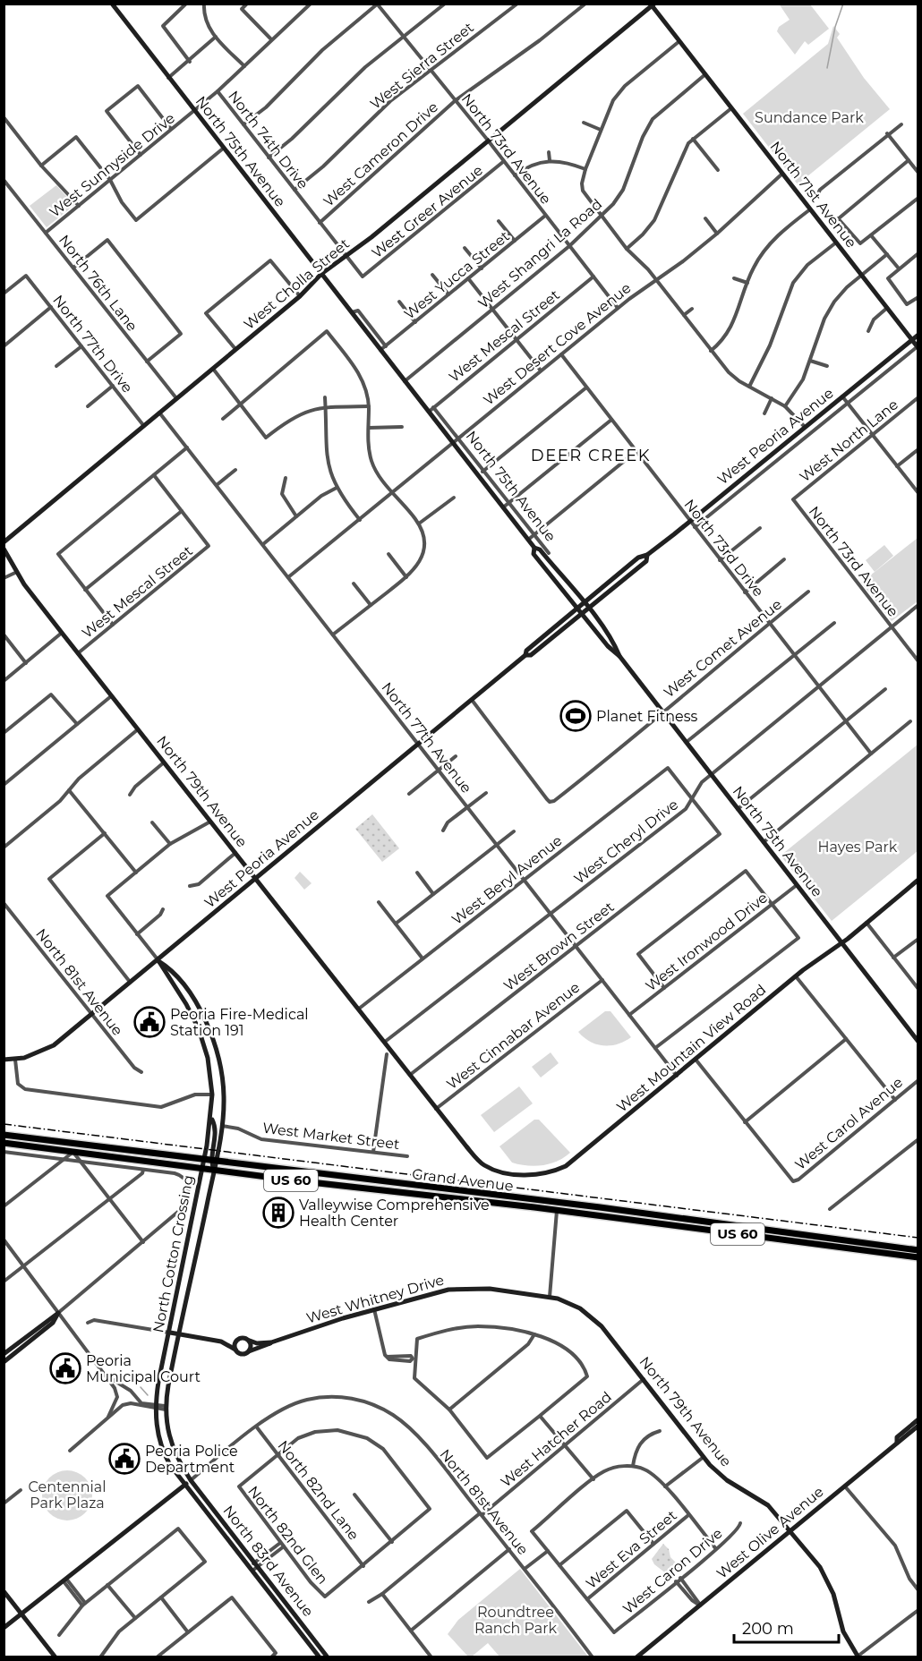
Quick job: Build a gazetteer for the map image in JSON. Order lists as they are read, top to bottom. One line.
{"streets":{"highway":["Grand Avenue","US 60"],"main road":["North 75th Avenue","North 71st Avenue","West Cholla Street","West Peoria Avenue","North 79th Avenue","West Mountain View Road","North Cotton Crossing","West Whitney Drive","West Olive Avenue","North 83rd Avenue"],"street":["West Sierra Street","North 74th Drive","North 73rd Avenue","West Cameron Drive","West Sunnyside Drive","West Greer Avenue","West Shangri La Road","West Yucca Street","North 76th Lane","West Mescal Street","North 77th Drive","West Desert Cove Avenue","West North Lane","North 73rd Drive","West Comet Avenue","North 77th Avenue","West Cheryl Drive","West Beryl Avenue","West Ironwood Drive","West Brown Street","North 81st Avenue","West Cinnabar Avenue","West Carol Avenue","West Market Street","West Hatcher Road","North 82nd Lane","North 82nd Glen","West Eva Street","West Caron Drive"]},"crossings":[["West Sierra Street","North 74th Drive"],["West Sierra Street","North 73rd Avenue"],["North 74th Drive","West Cameron Drive"],["North 74th Drive","West Sunnyside Drive"],["North 74th Drive","West Greer Avenue"],["North 74th Drive","West Cholla Street"],["North 73rd Avenue","West Cameron Drive"],["North 73rd Avenue","West Greer Avenue"],["North 73rd Avenue","West Shangri La Road"],["North 73rd Avenue","West Yucca Street"],["North 73rd Avenue","West Cholla Street"],["North 73rd Avenue","West Mescal Street"],["North 73rd Avenue","West Desert Cove Avenue"],["North 73rd Avenue","West North Lane"],["North 73rd Avenue","West Cheryl Drive"],["North 75th Avenue","West Sunnyside Drive"],["North 75th Avenue","West Shangri La Road"],["North 75th Avenue","West Yucca Street"],["North 75th Avenue","West Cholla Street"],["North 75th Avenue","West Mescal Street"],["North 75th Avenue","West Desert Cove Avenue"],["North 75th Avenue","West Peoria Avenue"],["North 75th Avenue","West Comet Avenue"],["North 75th Avenue","West Cheryl Drive"],["North 75th Avenue","West Ironwood Drive"],["North 75th Avenue","West Mountain View Road"],["West Sunnyside Drive","North 76th Lane"],["North 71st Avenue","West Shangri La Road"],["North 71st Avenue","West Cholla Street"],["North 71st Avenue","West Desert Cove Avenue"],["North 71st Avenue","West Peoria Avenue"],["North 76th Lane","West Cholla Street"],["West Cholla Street","North 77th Drive"],["West Cholla Street","North 77th Avenue"],["West Mescal Street","North 79th Avenue"],["West Desert Cove Avenue","North 73rd Drive"],["West Desert Cove Avenue","North 77th Avenue"],["West Peoria Avenue","North 73rd Drive"],["West Peoria Avenue","West Comet Avenue"],["West Peoria Avenue","North 77th Avenue"],["West Peoria Avenue","North 79th Avenue"],["West Peoria Avenue","North 81st Avenue"],["West Peoria Avenue","North Cotton Crossing"],["North 73rd Drive","West Comet Avenue"],["North 73rd Drive","West Cheryl Drive"],["North 77th Avenue","West Cheryl Drive"],["North 77th Avenue","West Beryl Avenue"],["North 77th Avenue","West Ironwood Drive"],["North 77th Avenue","West Brown Street"],["North 77th Avenue","West Cinnabar Avenue"],["North 77th Avenue","West Mountain View Road"],["North 79th Avenue","West Cheryl Drive"],["North 79th Avenue","West Beryl Avenue"],["North 79th Avenue","West Brown Street"],["North 79th Avenue","West Cinnabar Avenue"],["North 79th Avenue","West Mountain View Road"],["North 79th Avenue","West Whitney Drive"],["North 79th Avenue","West Hatcher Road"],["North 79th Avenue","West Olive Avenue"],["West Cheryl Drive","West Beryl Avenue"],["West Cheryl Drive","West Brown Street"],["West Beryl Avenue","West Brown Street"],["North 81st Avenue","West Hatcher Road"],["North 81st Avenue","North 82nd Lane"],["West Market Street","North Cotton Crossing"],["Grand Avenue","North Cotton Crossing"],["North Cotton Crossing","West Whitney Drive"],["North Cotton Crossing","North 83rd Avenue"],["North 82nd Lane","North 82nd Glen"],["West Eva Street","West Caron Drive"]],"districts":["DEER CREEK"],"parks":["Sundance Park","Hayes Park","Centennial Park Plaza","Roundtree Ranch Park"],"places":{"sports":["Planet Fitness"],"public building":["Peoria Fire-Medical Station 191","Peoria Municipal Court","Peoria Police Department"],"building":["Valleywise Comprehensive Health Center"]},"scale_bar":"200 m"}
